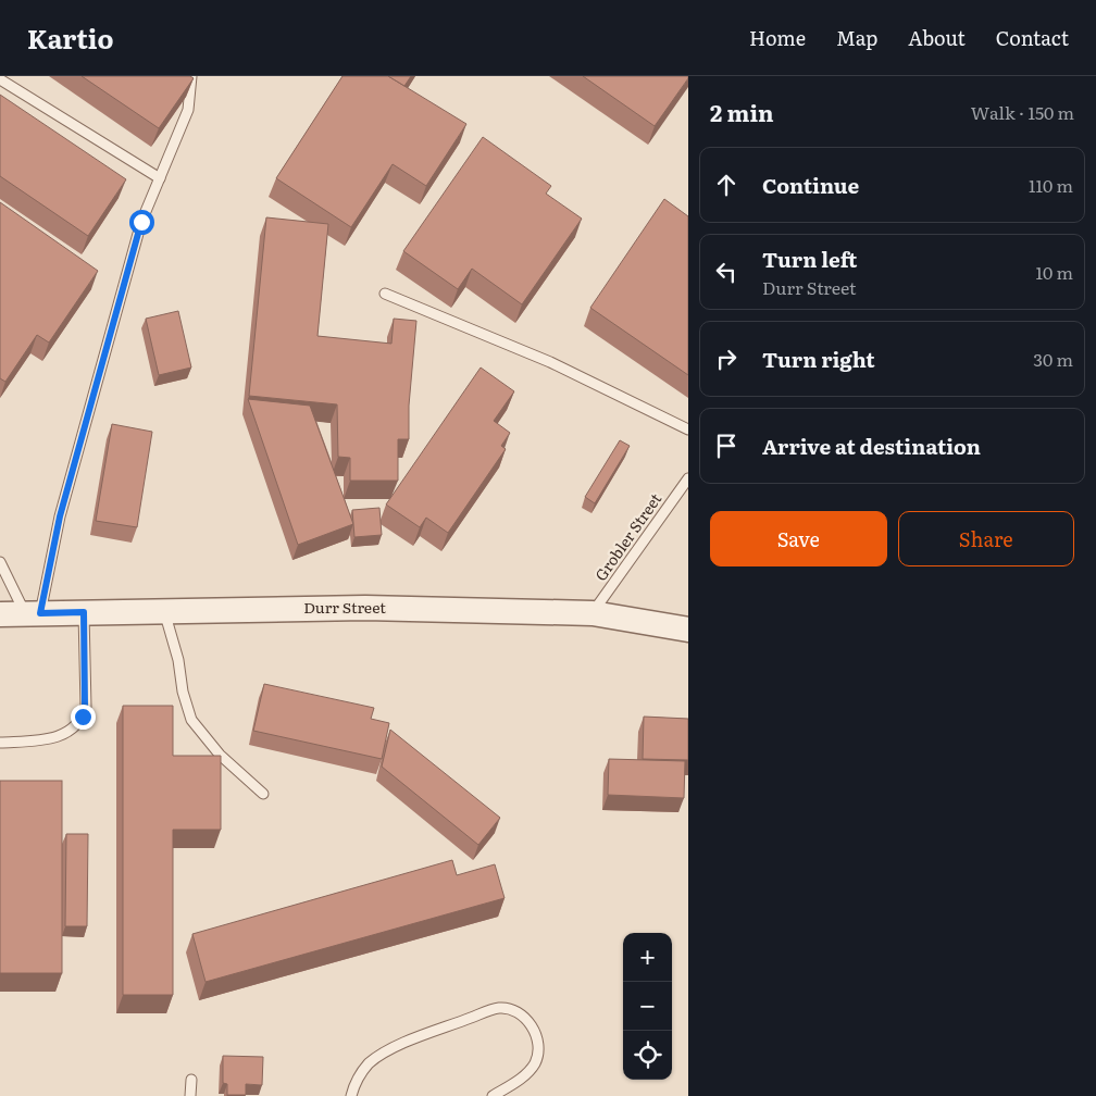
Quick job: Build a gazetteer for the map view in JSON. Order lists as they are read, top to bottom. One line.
{"streets":{"street":["Durr Street"],"lane":["Grobler Street"]},"crossings":[["Grobler Street","Durr Street"]],"page":{"header":"Kartio","nav":["Home","Map","About","Contact"],"heading":["2 min","Walk · 150 m"],"list":[["Continue","110 m"],["Turn left","Durr Street","10 m"],["Turn right","30 m"],"Arrive at destination"],"buttons":["Save","Share"],"map_buttons":["+","−"]}}
